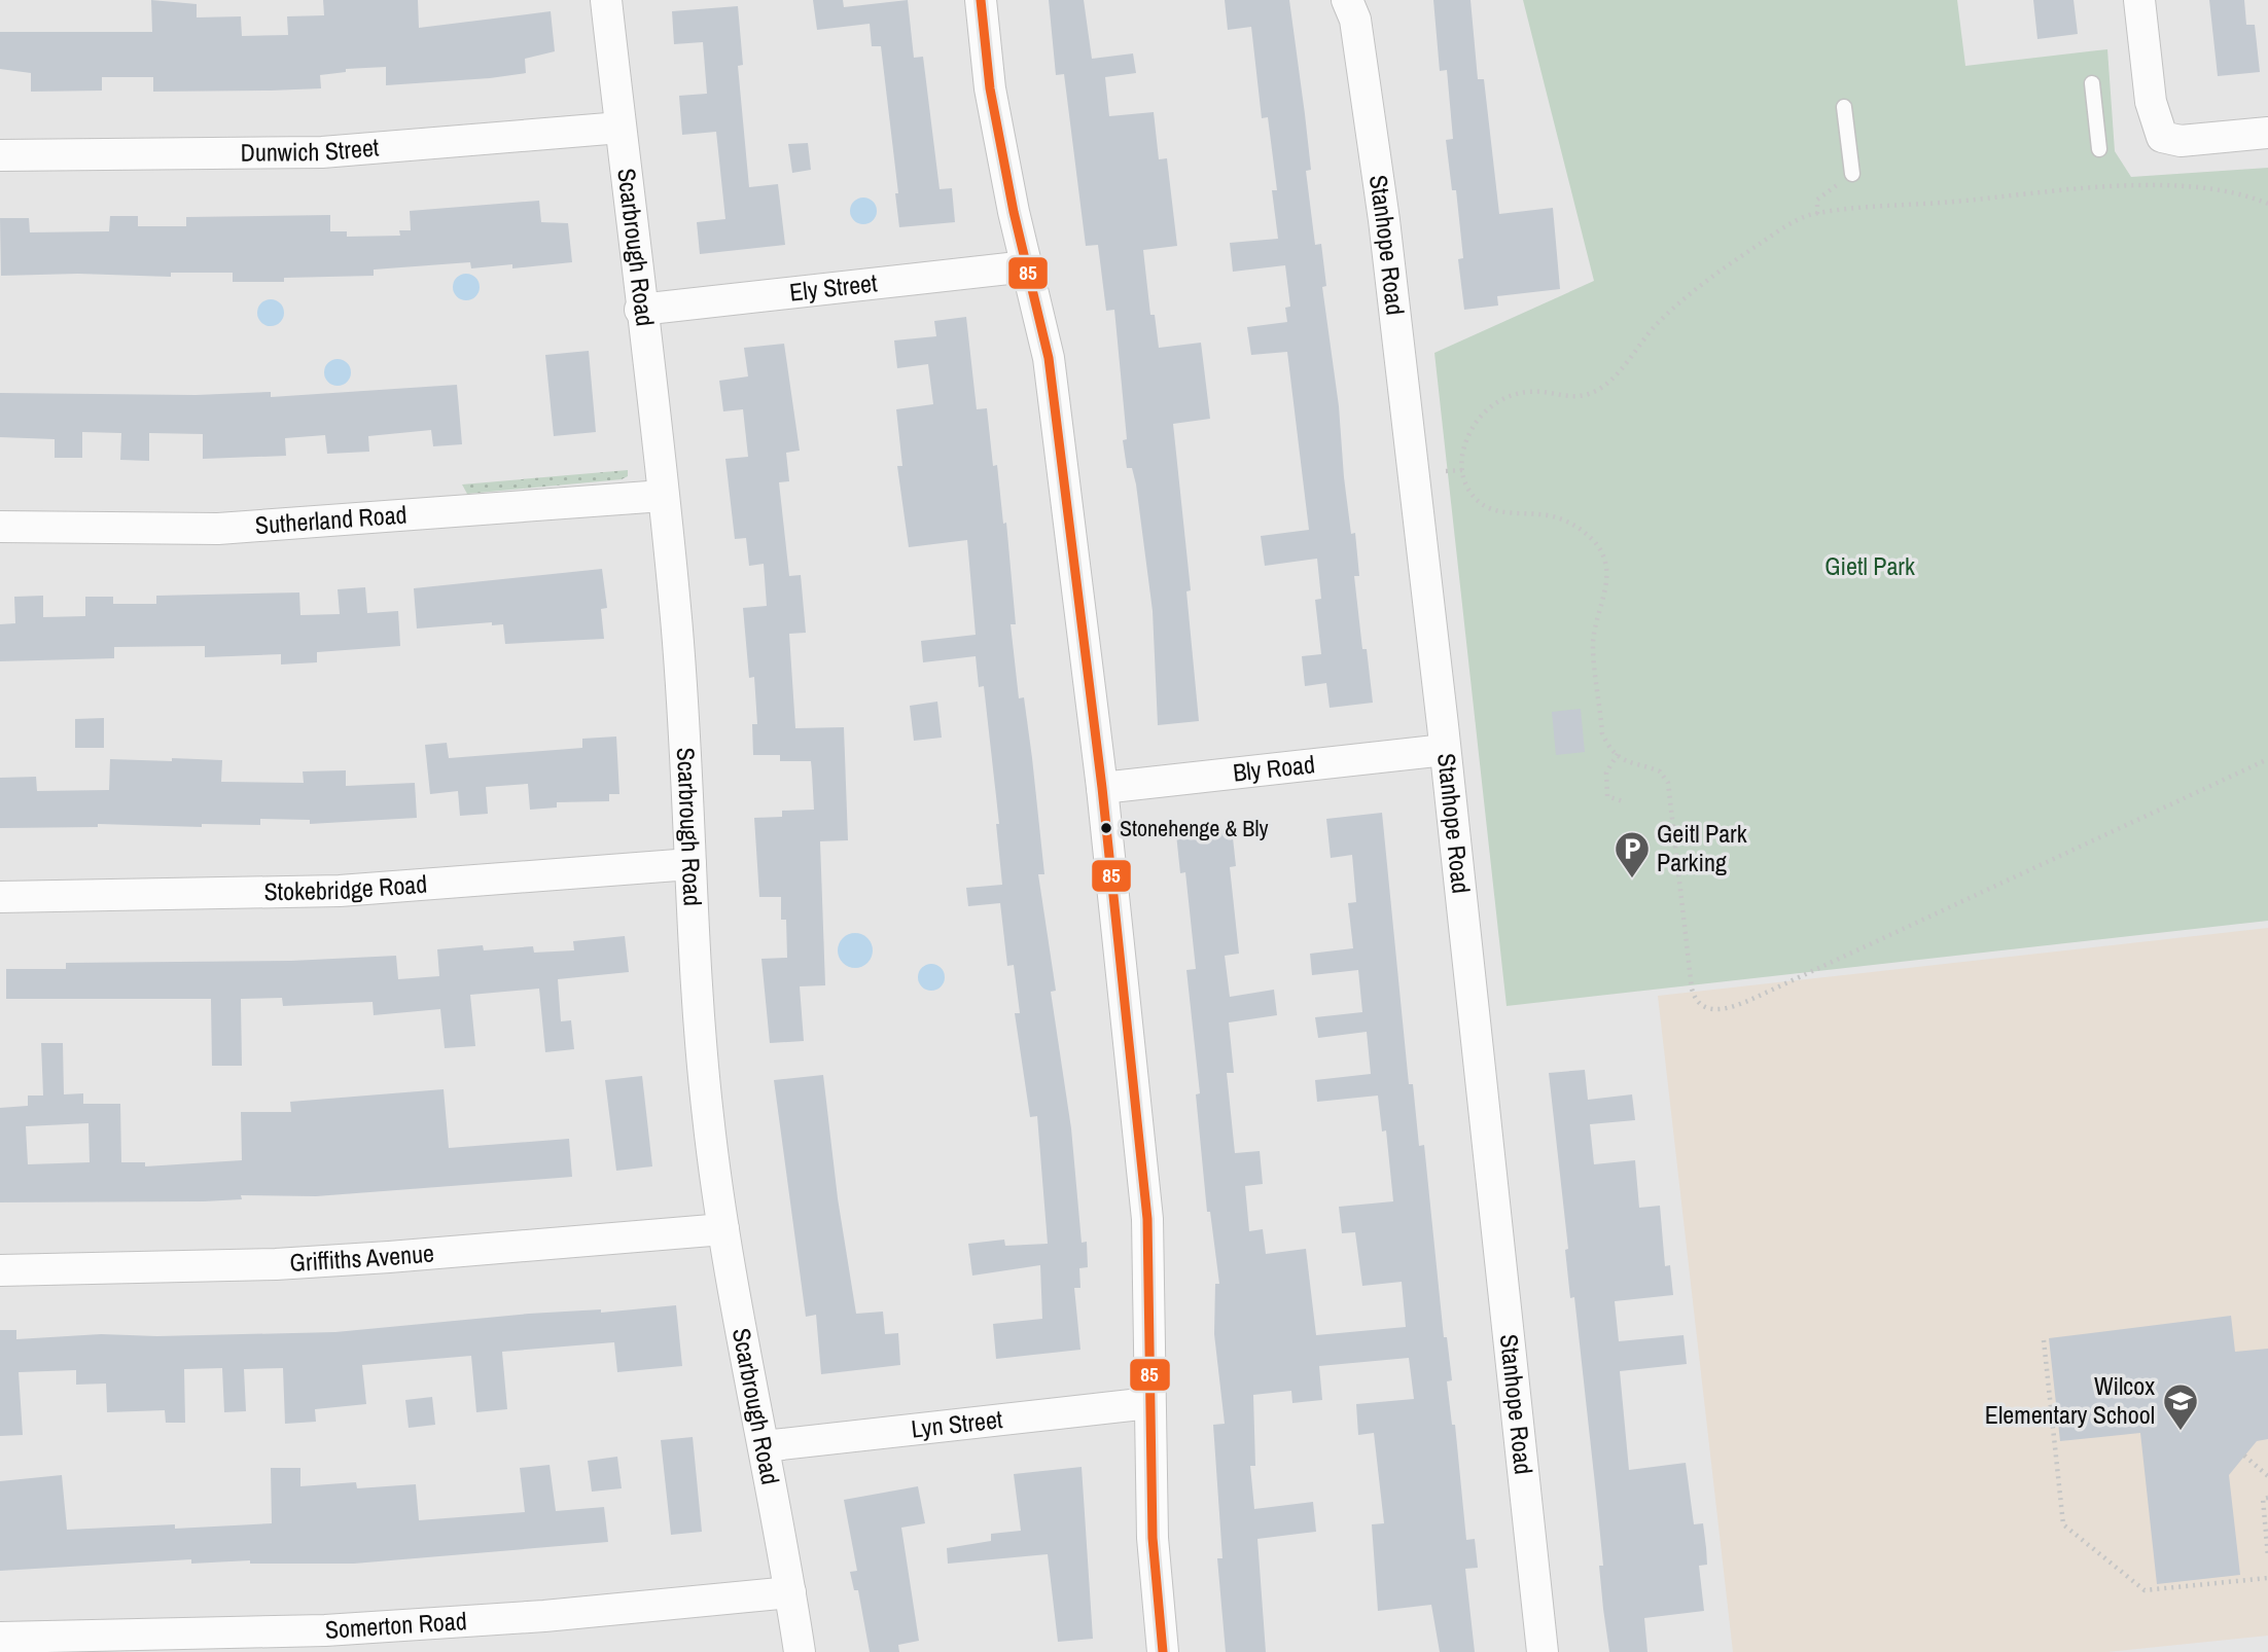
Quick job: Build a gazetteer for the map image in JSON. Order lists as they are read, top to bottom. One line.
{"streets":{"street":["Dunwich Street","Stanhope Road","Scarbrough Road","Ely Street","Sutherland Road","Bly Road","Stokebridge Road","Griffiths Avenue","Lyn Street","Somerton Road"]},"crossings":[["Dunwich Street","Scarbrough Road"],["Stanhope Road","Bly Road"],["Scarbrough Road","Ely Street"],["Scarbrough Road","Sutherland Road"],["Scarbrough Road","Stokebridge Road"],["Scarbrough Road","Griffiths Avenue"],["Scarbrough Road","Lyn Street"],["Scarbrough Road","Somerton Road"]],"parks":["Gietl Park"],"places":{"other":["Stonehenge & Bly"],"parking":["Geitl Park Parking"],"school or university":["Wilcox Elementary School"]},"lines":["transit line 85"]}
